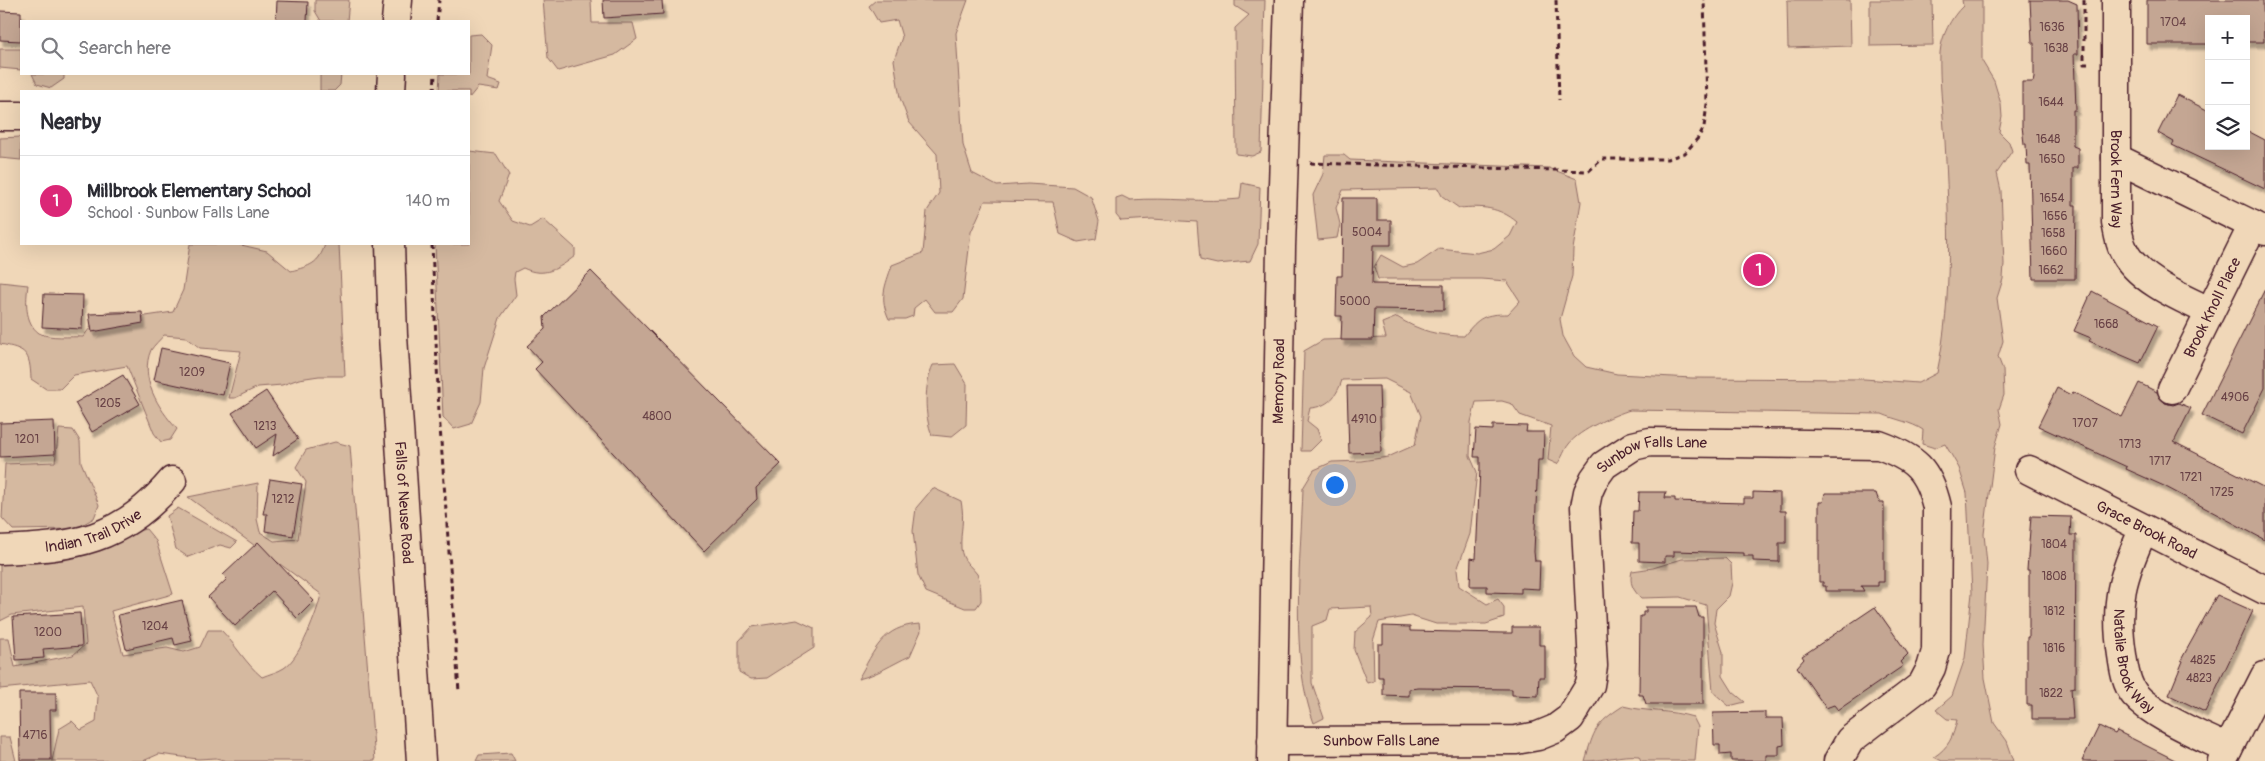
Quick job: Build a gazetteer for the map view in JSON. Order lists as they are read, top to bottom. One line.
{"streets":{"street":["Brook Fern Way","Brook Knoll Place","Memory Road","Sunbow Falls Lane","Falls of Neuse Road","Indian Trail Drive","Grace Brook Road","Natalie Brook Way"]},"crossings":[["Brook Fern Way","Brook Knoll Place"],["Memory Road","Sunbow Falls Lane"],["Grace Brook Road","Natalie Brook Way"]],"house_numbers":["1704","1636","1638","1644","1648","1650","1654","1656","5004","1658","1660","1662","5000","1668","1209","4906","1205","4800","4910","1707","1213","1201","1713","1717","1721","1725","1212","1804","1808","1812","1204","1200","1816","4825","4823","1822","4716"],"page":{"map_buttons":["+","−"],"search":"Search here","heading":"Nearby","list":[{"mark":"1","name":"Millbrook Elementary School","note":"School · Sunbow Falls Lane","value":"140 m"}],"pins":"1"}}
